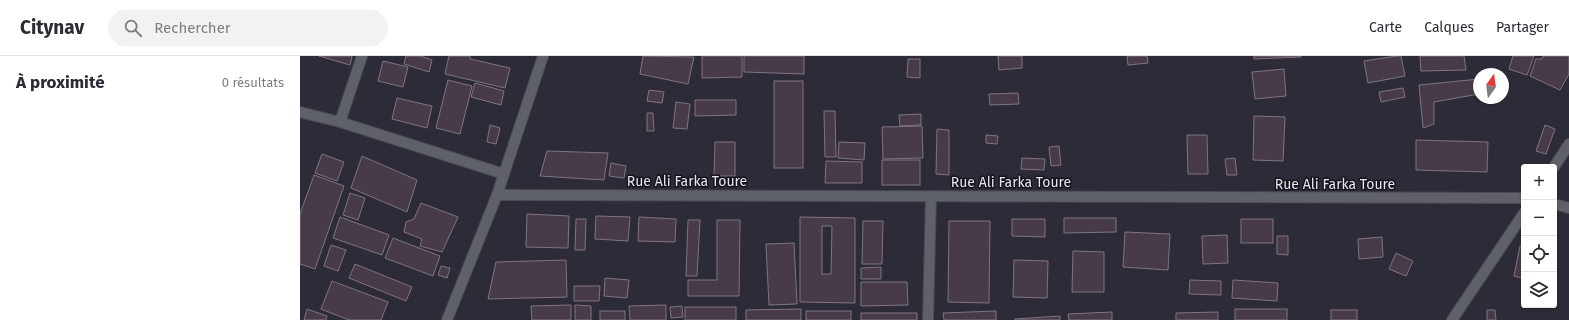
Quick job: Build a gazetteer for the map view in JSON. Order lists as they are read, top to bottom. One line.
{"streets":{"street":["Rue Ali Farka Toure"]},"north":"top","page":{"header":"Citynav","search":"Rechercher","nav":["Carte","Calques","Partager"],"heading":["À proximité","0 résultats"],"map_buttons":["+","−"]}}
